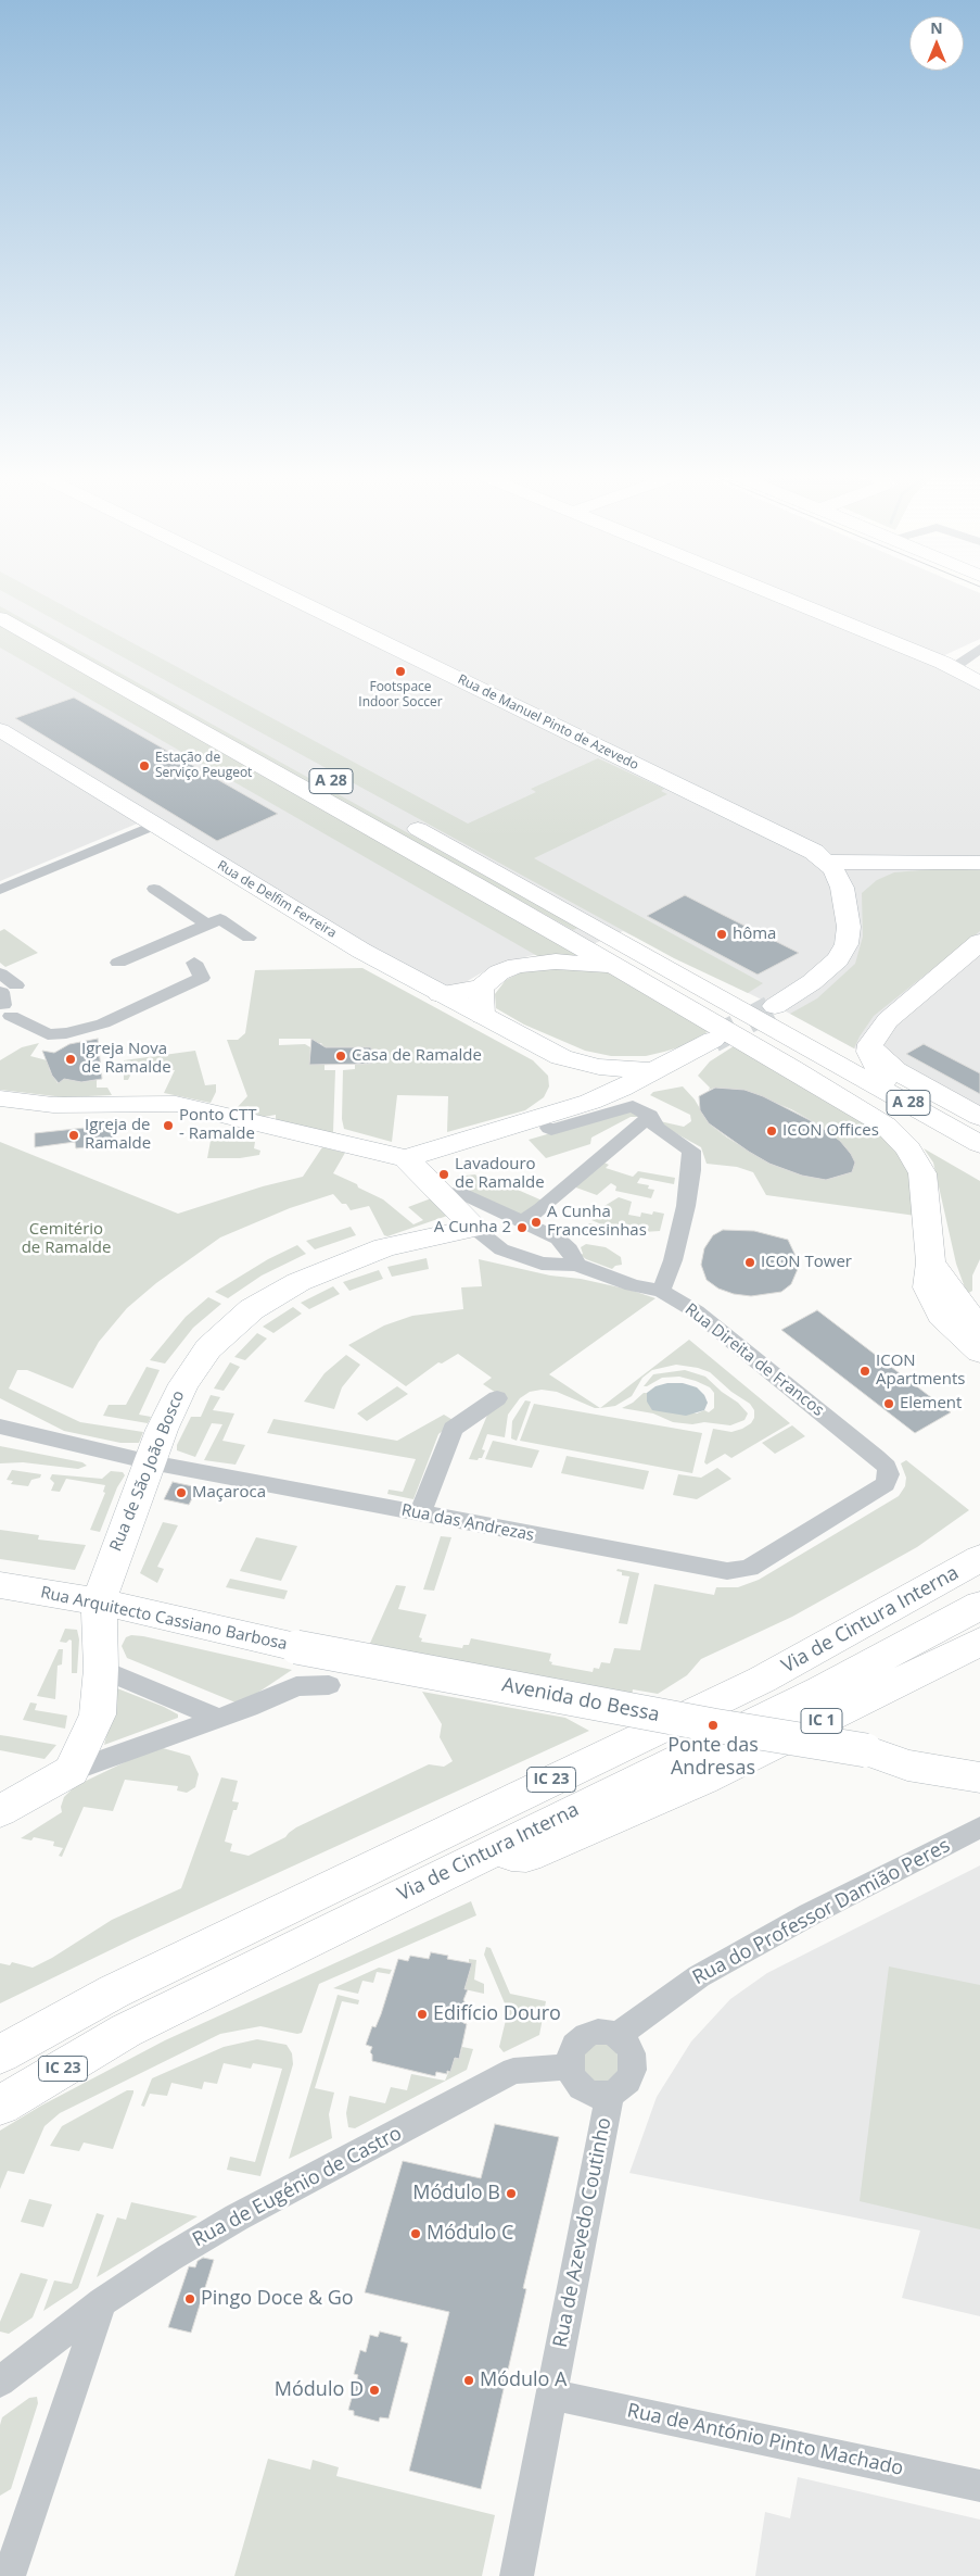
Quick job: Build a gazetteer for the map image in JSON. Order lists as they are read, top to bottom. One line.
{"streets":{"main road":["Rua de Manuel Pinto de Azevedo","A 28","Rua de Delfim Ferreira","Rua Direita de Francos","Rua de São João Bosco","Rua Arquitecto Cassiano Barbosa","Via de Cintura Interna","Avenida do Bessa","IC 1","IC 23"],"street":["Rua das Andrezas","Rua do Professor Damião Peres","Rua de Eugénio de Castro","Rua de Azevedo Coutinho","Rua de António Pinto Machado"]},"crossings":[["Rua Direita de Francos","Rua de São João Bosco"],["Rua Direita de Francos","Rua das Andrezas"],["Rua de São João Bosco","Rua das Andrezas"],["Rua de São João Bosco","Rua Arquitecto Cassiano Barbosa"],["Rua Arquitecto Cassiano Barbosa","Avenida do Bessa"],["Via de Cintura Interna","IC 1"],["Rua do Professor Damião Peres","Rua de Eugénio de Castro"],["Rua do Professor Damião Peres","Rua de Azevedo Coutinho"],["Rua de Eugénio de Castro","Rua de Azevedo Coutinho"],["Rua de Azevedo Coutinho","Rua de António Pinto Machado"]],"parks":["Cemitério de Ramalde"],"places":["Footspace Indoor Soccer","Estação de Serviço Peugeot","hôma","Casa de Ramalde","Igreja Nova de Ramalde","Ponto CTT - Ramalde","ICON Offices","Igreja de Ramalde","Lavadouro de Ramalde","A Cunha Francesinhas","A Cunha 2","ICON Tower","ICON Apartments","Element","Maçaroca","Ponte das Andresas","Edifício Douro","Módulo B","Módulo C","Pingo Doce & Go","Módulo A","Módulo D"],"north":"top"}
